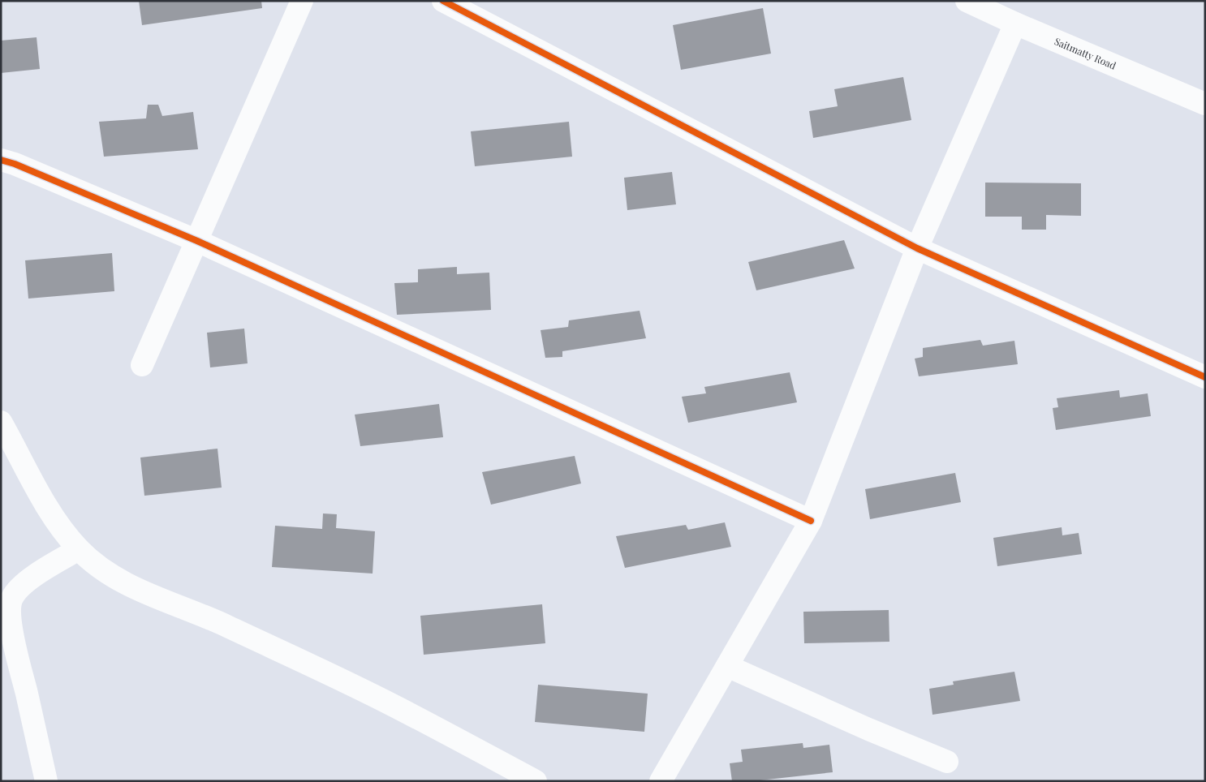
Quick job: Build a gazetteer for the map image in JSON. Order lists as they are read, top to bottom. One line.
{"streets":{"street":["Saitmatty Road"]}}
